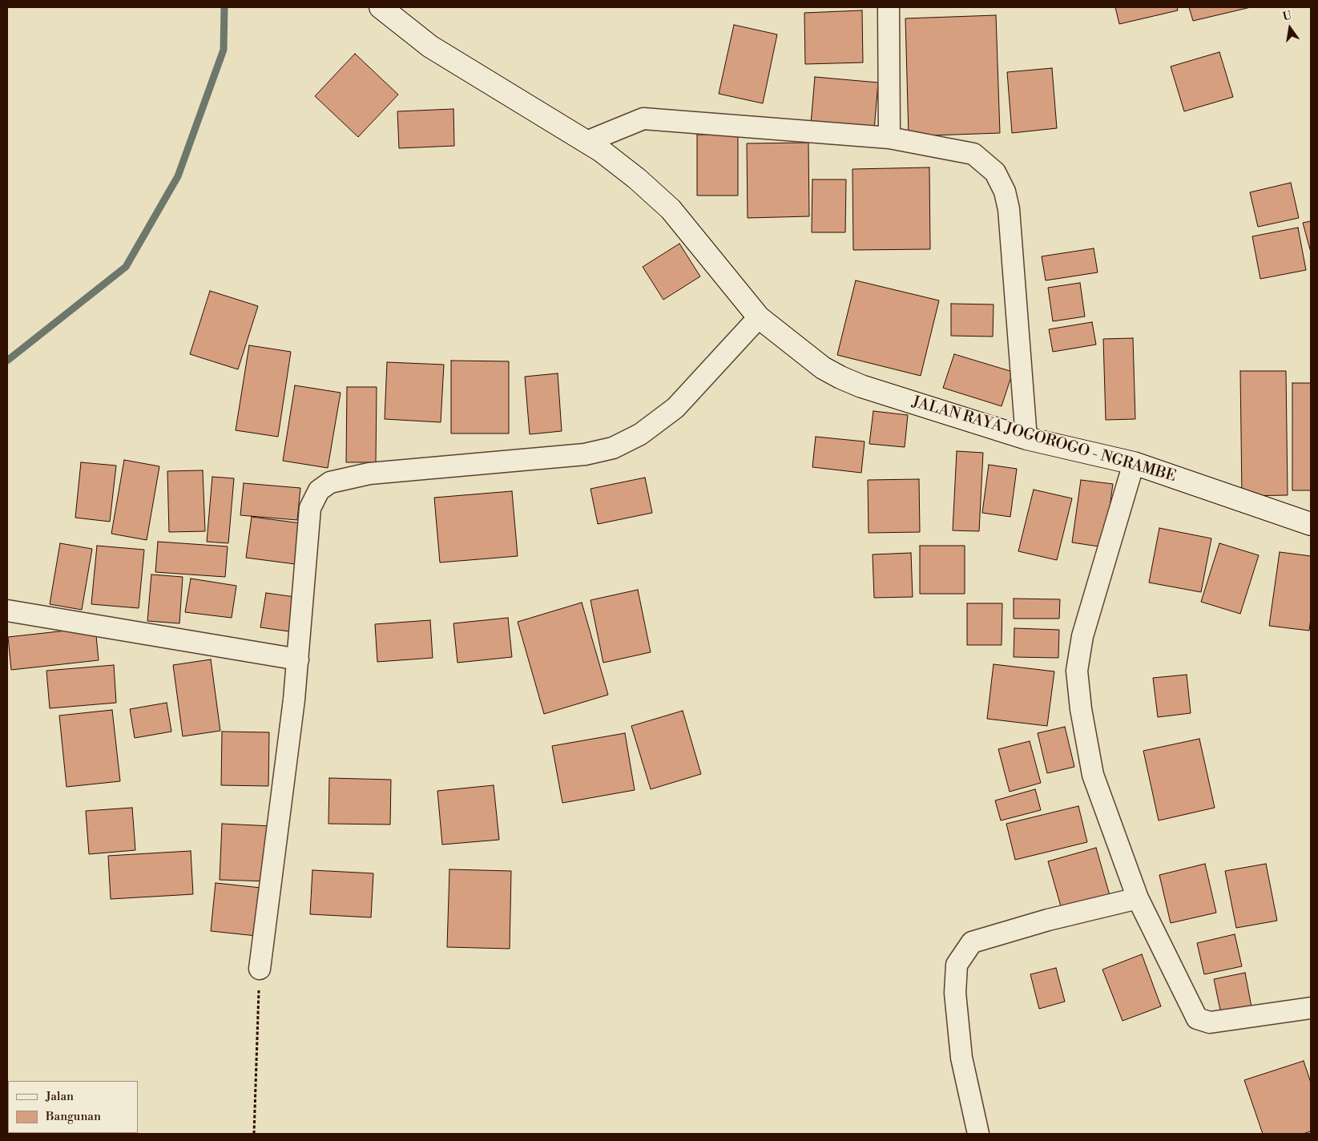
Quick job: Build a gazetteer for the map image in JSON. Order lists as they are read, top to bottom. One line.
{"streets":{"main road":["JALAN RAYA JOGOROGO - NGRAMBE"]},"legend":["Jalan","Bangunan"],"north":"top"}
